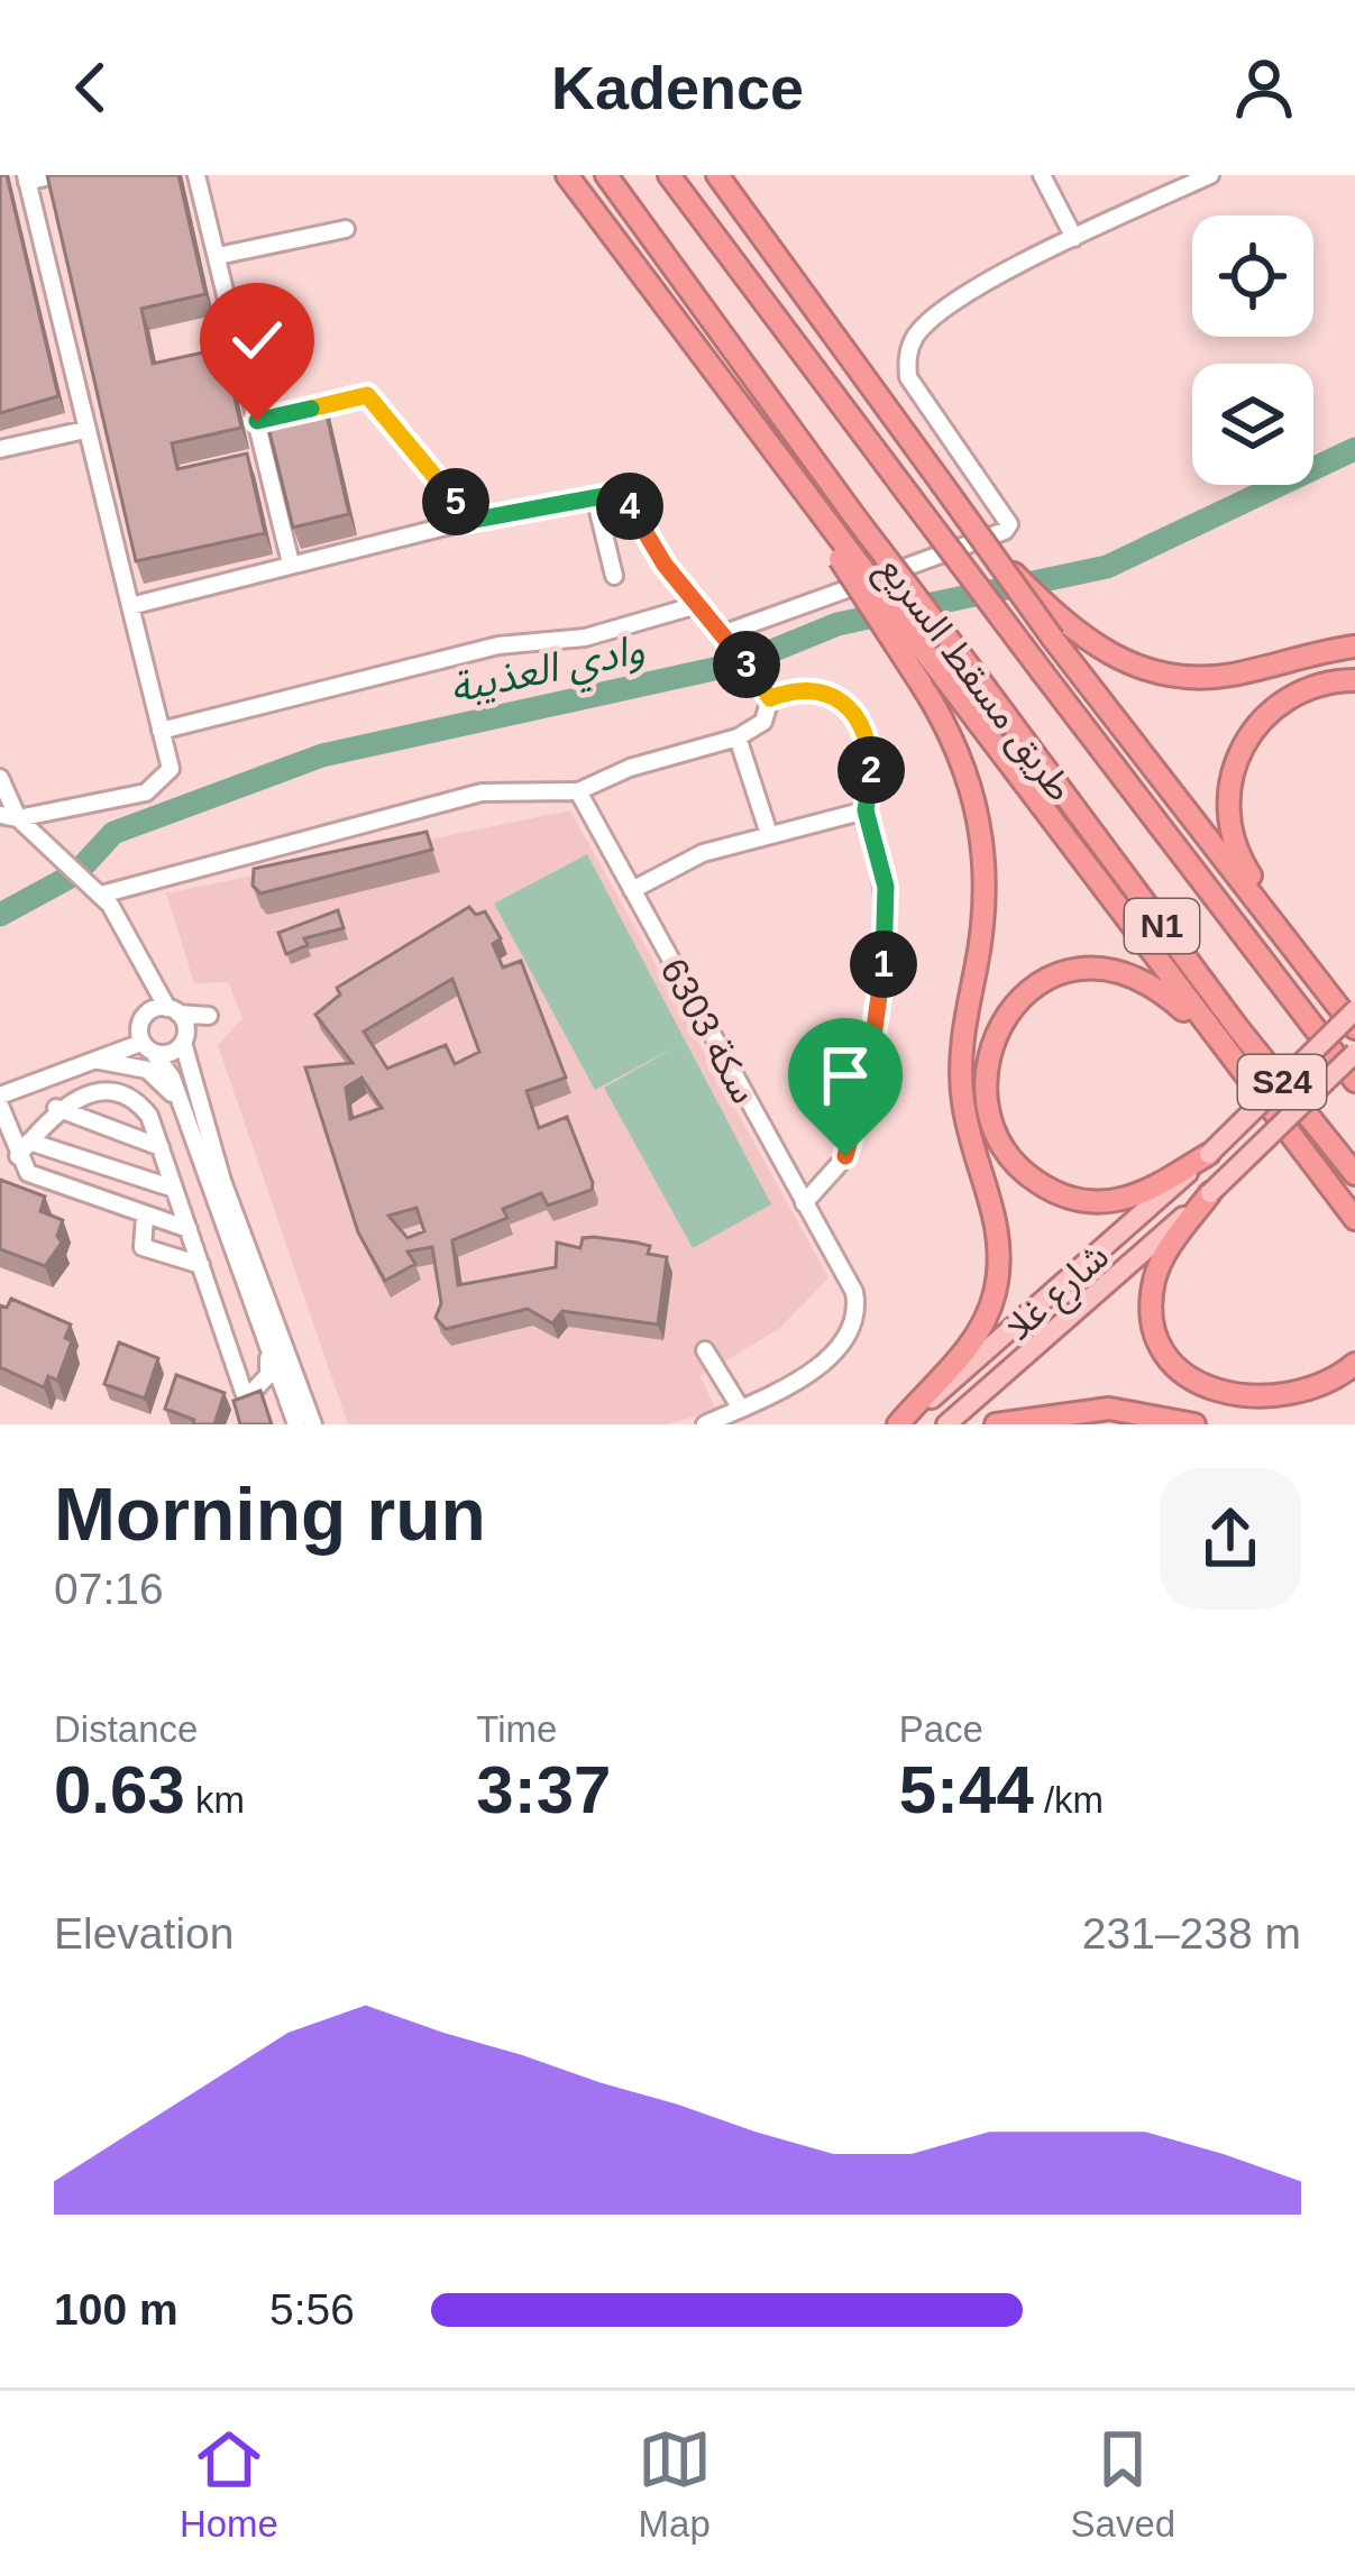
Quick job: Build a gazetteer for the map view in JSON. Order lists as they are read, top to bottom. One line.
{"streets":{"highway":["طريق مسقط السريع","N1"],"main road":["S24","شارع غلا"],"street":["سكة 6303"]},"crossings":[["S24","شارع غلا"]],"water":["وادي العذيبة"],"page":{"header":"Kadence","pins":["5","4","3","2","1"],"heading":["Morning run","07:16"],"stats":[["Distance","0.63 km"],["Time","3:37"],["Pace","5:44 /km"]],"chart":["Elevation","231–238 m"],"list":[{"name":"100 m","note":"5:56"}],"tabs":["Home","Map","Saved"]}}
